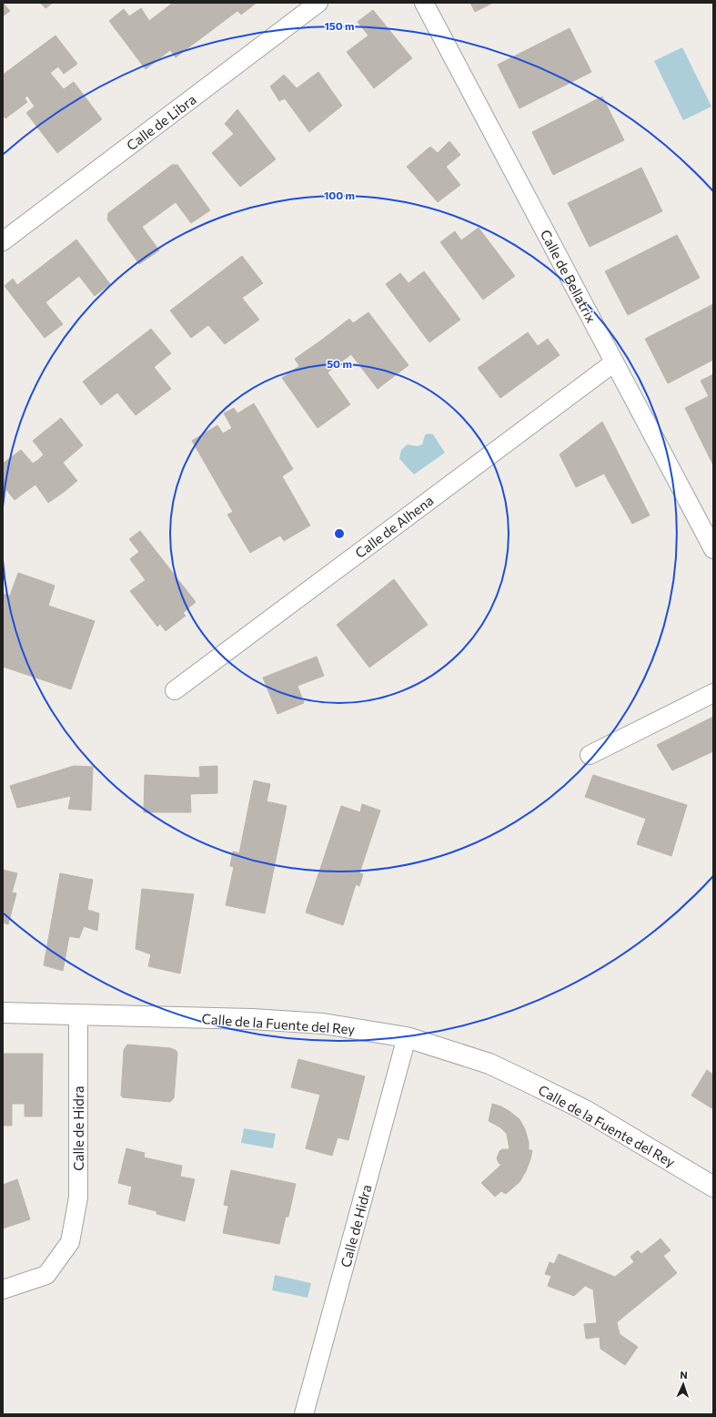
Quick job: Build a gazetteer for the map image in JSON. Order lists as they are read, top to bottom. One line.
{"streets":{"street":["Calle de Libra","Calle de Bellatrix","Calle de Alhena","Calle de la Fuente del Rey","Calle de Hidra"]},"crossings":[["Calle de Bellatrix","Calle de Alhena"],["Calle de la Fuente del Rey","Calle de Hidra"]],"north":"top","rings":["150 m","100 m","50 m"]}
